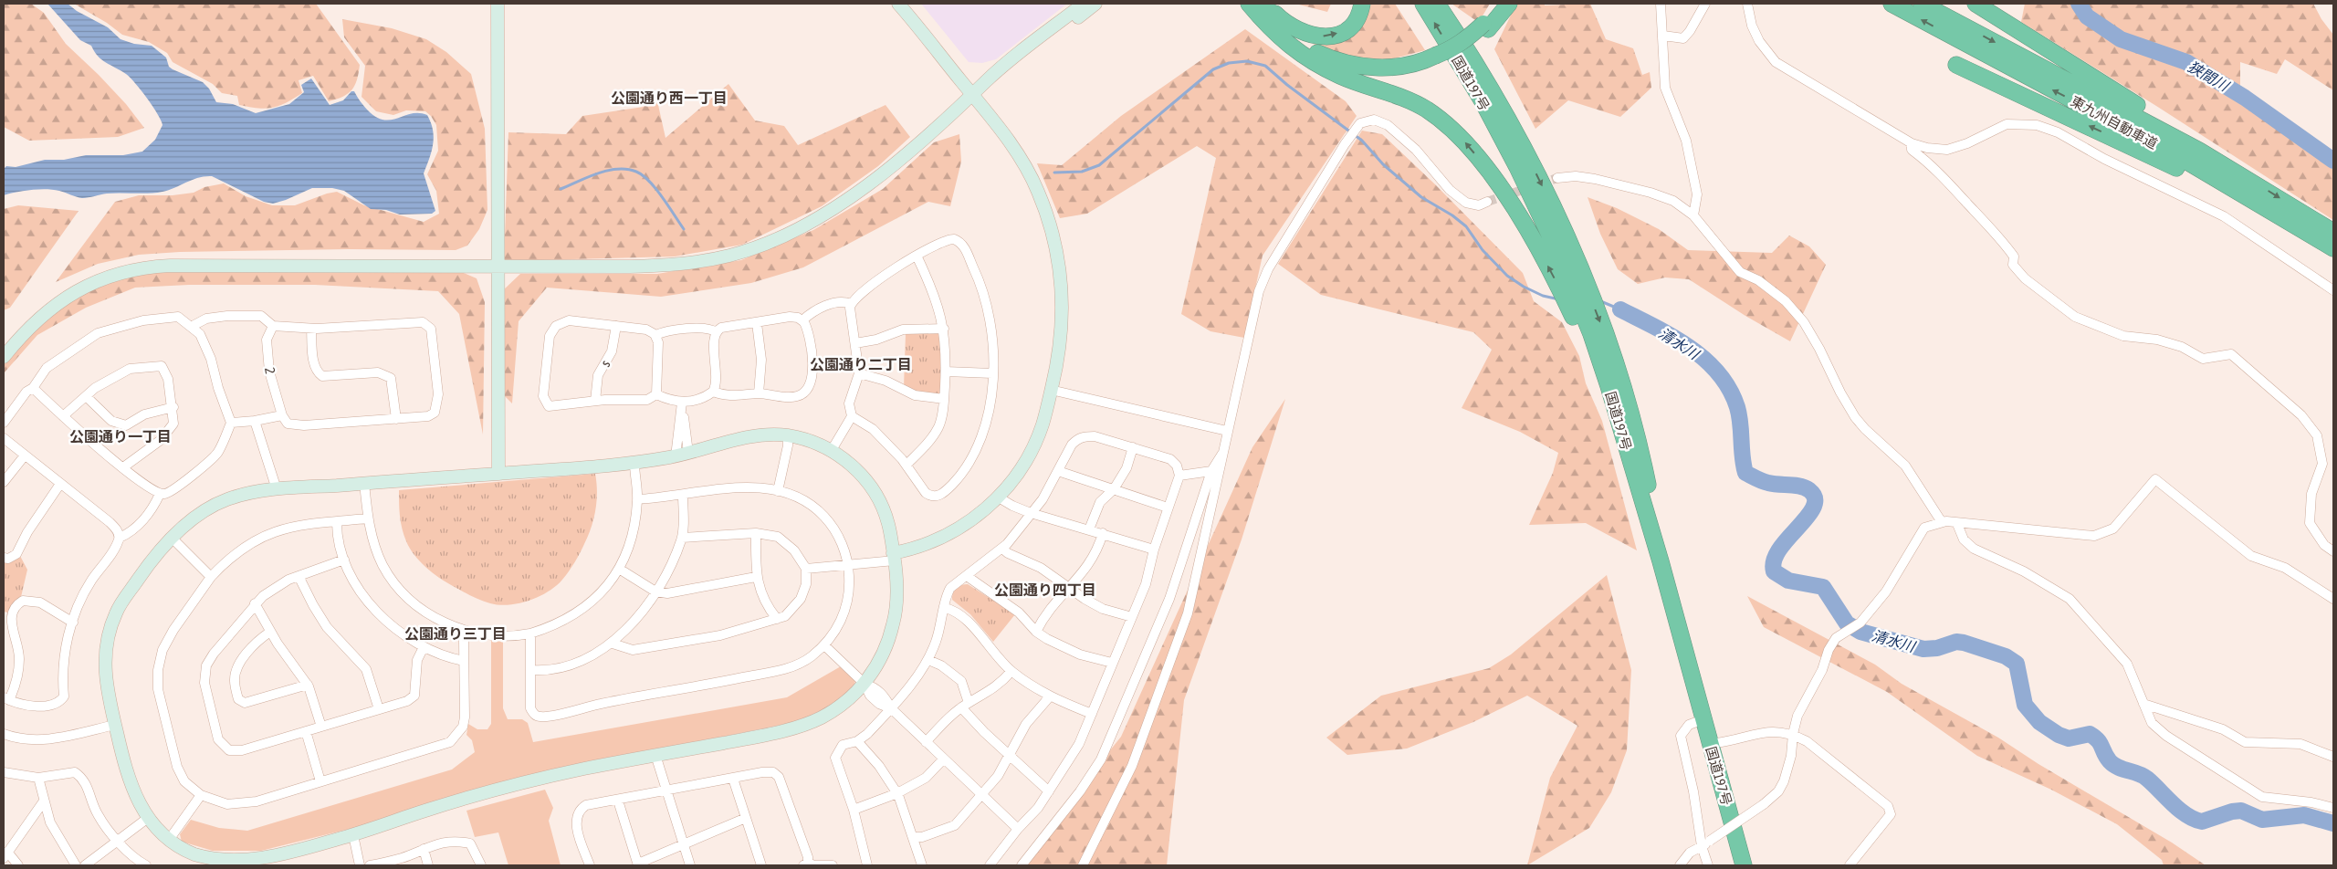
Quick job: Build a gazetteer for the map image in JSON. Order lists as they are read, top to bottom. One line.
{"streets":{"highway":["国道197号","東九州自動車道"],"street":["s","2"]},"districts":["公園通り西一丁目","公園通り二丁目","公園通り一丁目","公園通り四丁目","公園通り三丁目"],"water":["狭間川","清水川"]}
